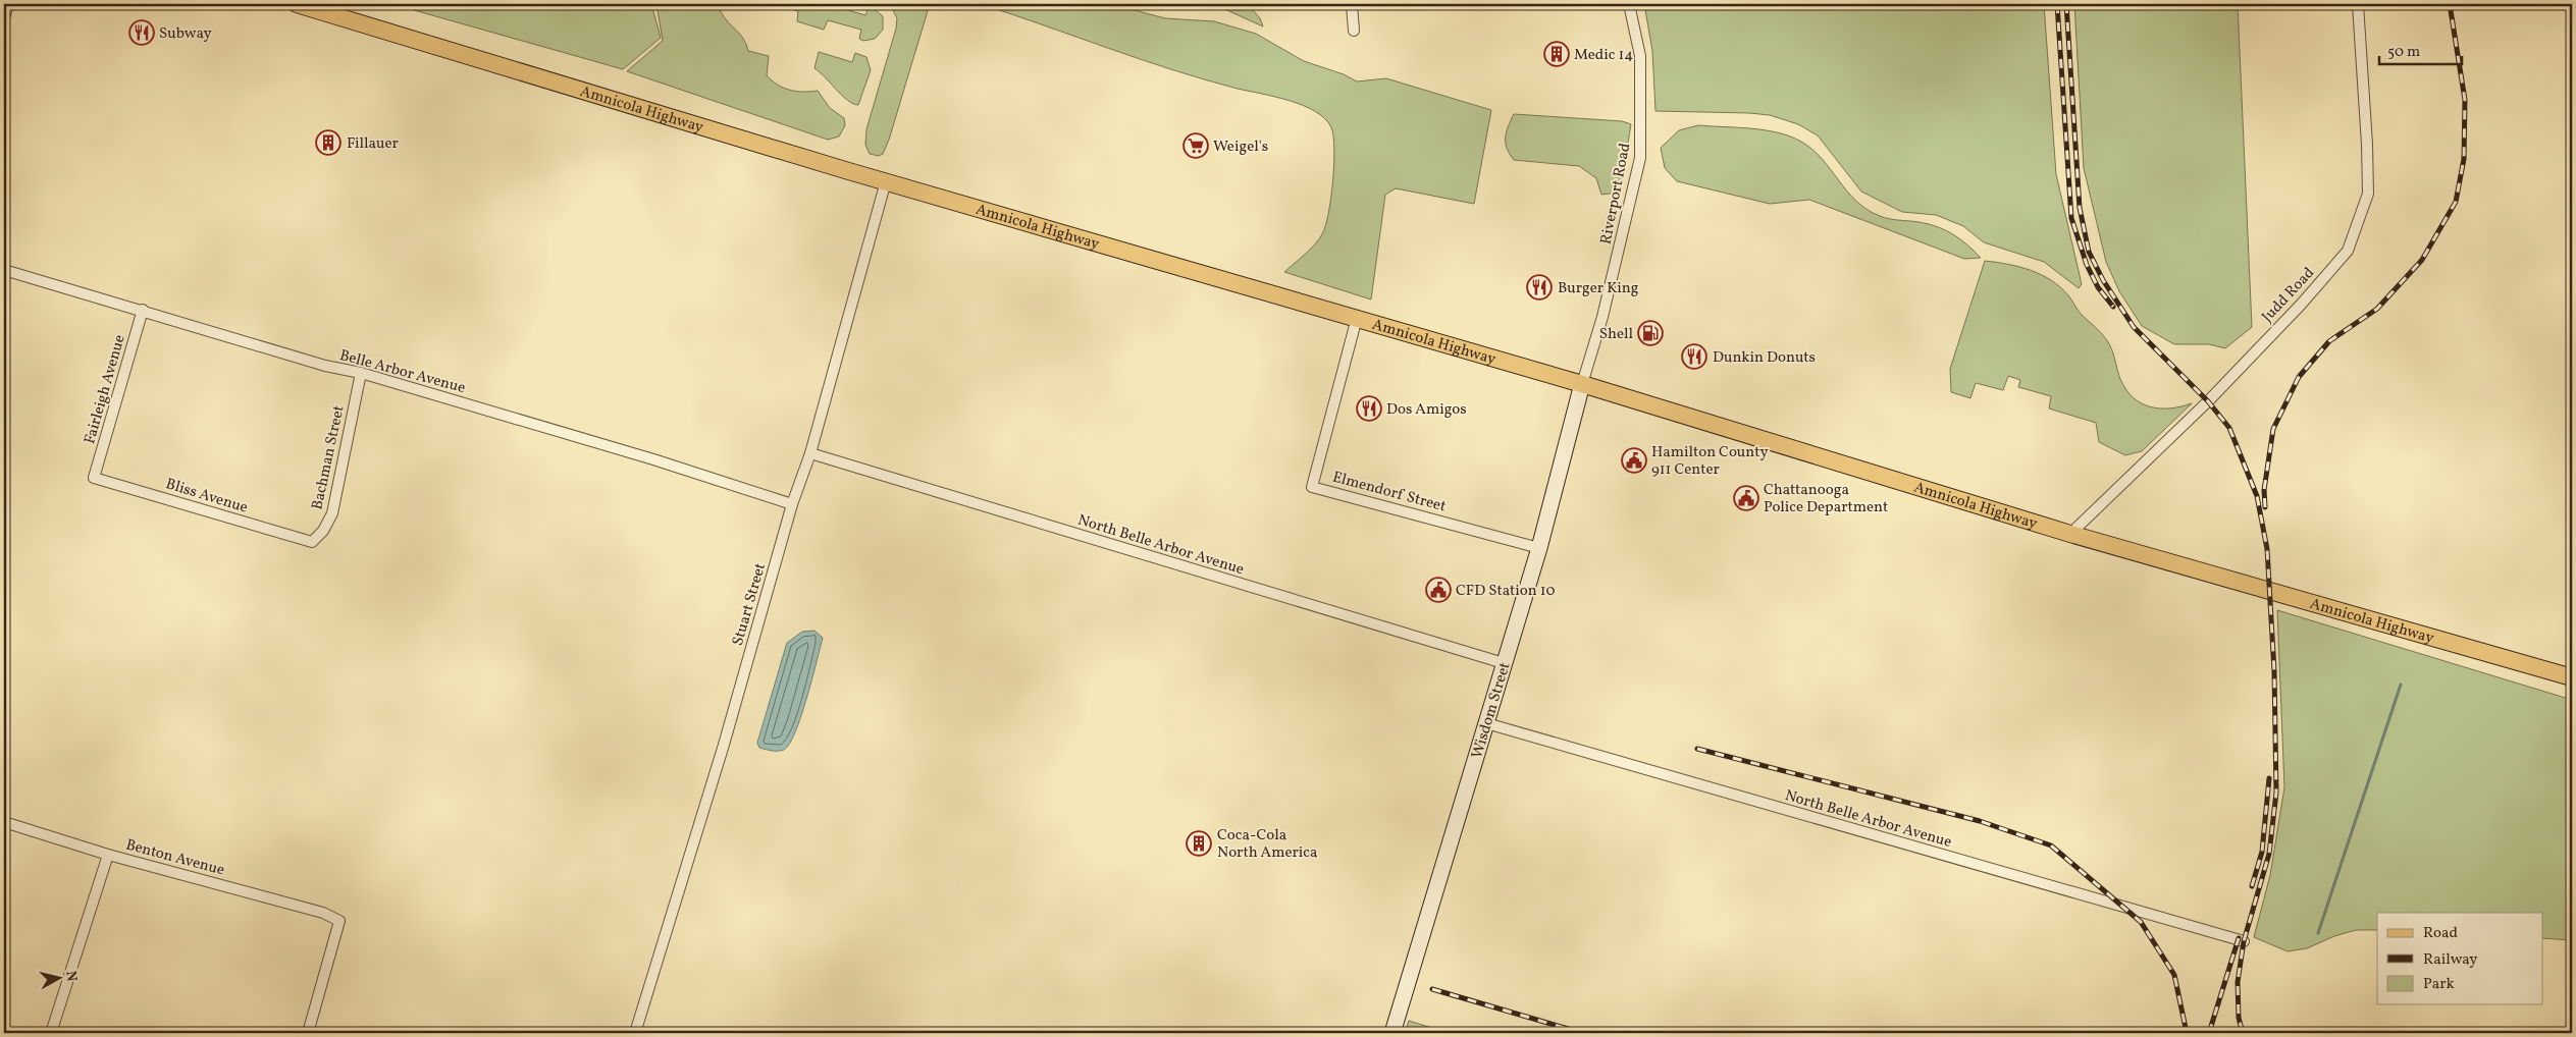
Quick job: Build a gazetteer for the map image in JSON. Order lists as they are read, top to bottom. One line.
{"streets":{"main road":["Amnicola Highway"],"street":["Riverport Road","Judd Road","Belle Arbor Avenue","Fairleigh Avenue","Bachman Street","Elmendorf Street","Bliss Avenue","North Belle Arbor Avenue","Stuart Street","Wisdom Street","Benton Avenue"]},"crossings":[["Amnicola Highway","Riverport Road"],["Amnicola Highway","Judd Road"],["Amnicola Highway","Elmendorf Street"],["Amnicola Highway","Stuart Street"],["Amnicola Highway","Wisdom Street"],["Riverport Road","Wisdom Street"],["Belle Arbor Avenue","Fairleigh Avenue"],["Belle Arbor Avenue","Bachman Street"],["Belle Arbor Avenue","Stuart Street"],["Fairleigh Avenue","Bliss Avenue"],["Bachman Street","Bliss Avenue"],["Elmendorf Street","Wisdom Street"],["North Belle Arbor Avenue","Stuart Street"],["North Belle Arbor Avenue","Wisdom Street"]],"places":{"restaurant":["Subway","Burger King","Dunkin Donuts","Dos Amigos"],"building":["Medic 14","Fillauer","Coca-Cola North America"],"supermarket":["Weigel's"],"fuel station":["Shell"],"public building":["Hamilton County 911 Center","Chattanooga Police Department","CFD Station 10"]},"legend":["Road","Railway","Park"],"scale_bar":"50 m","north":"right"}
